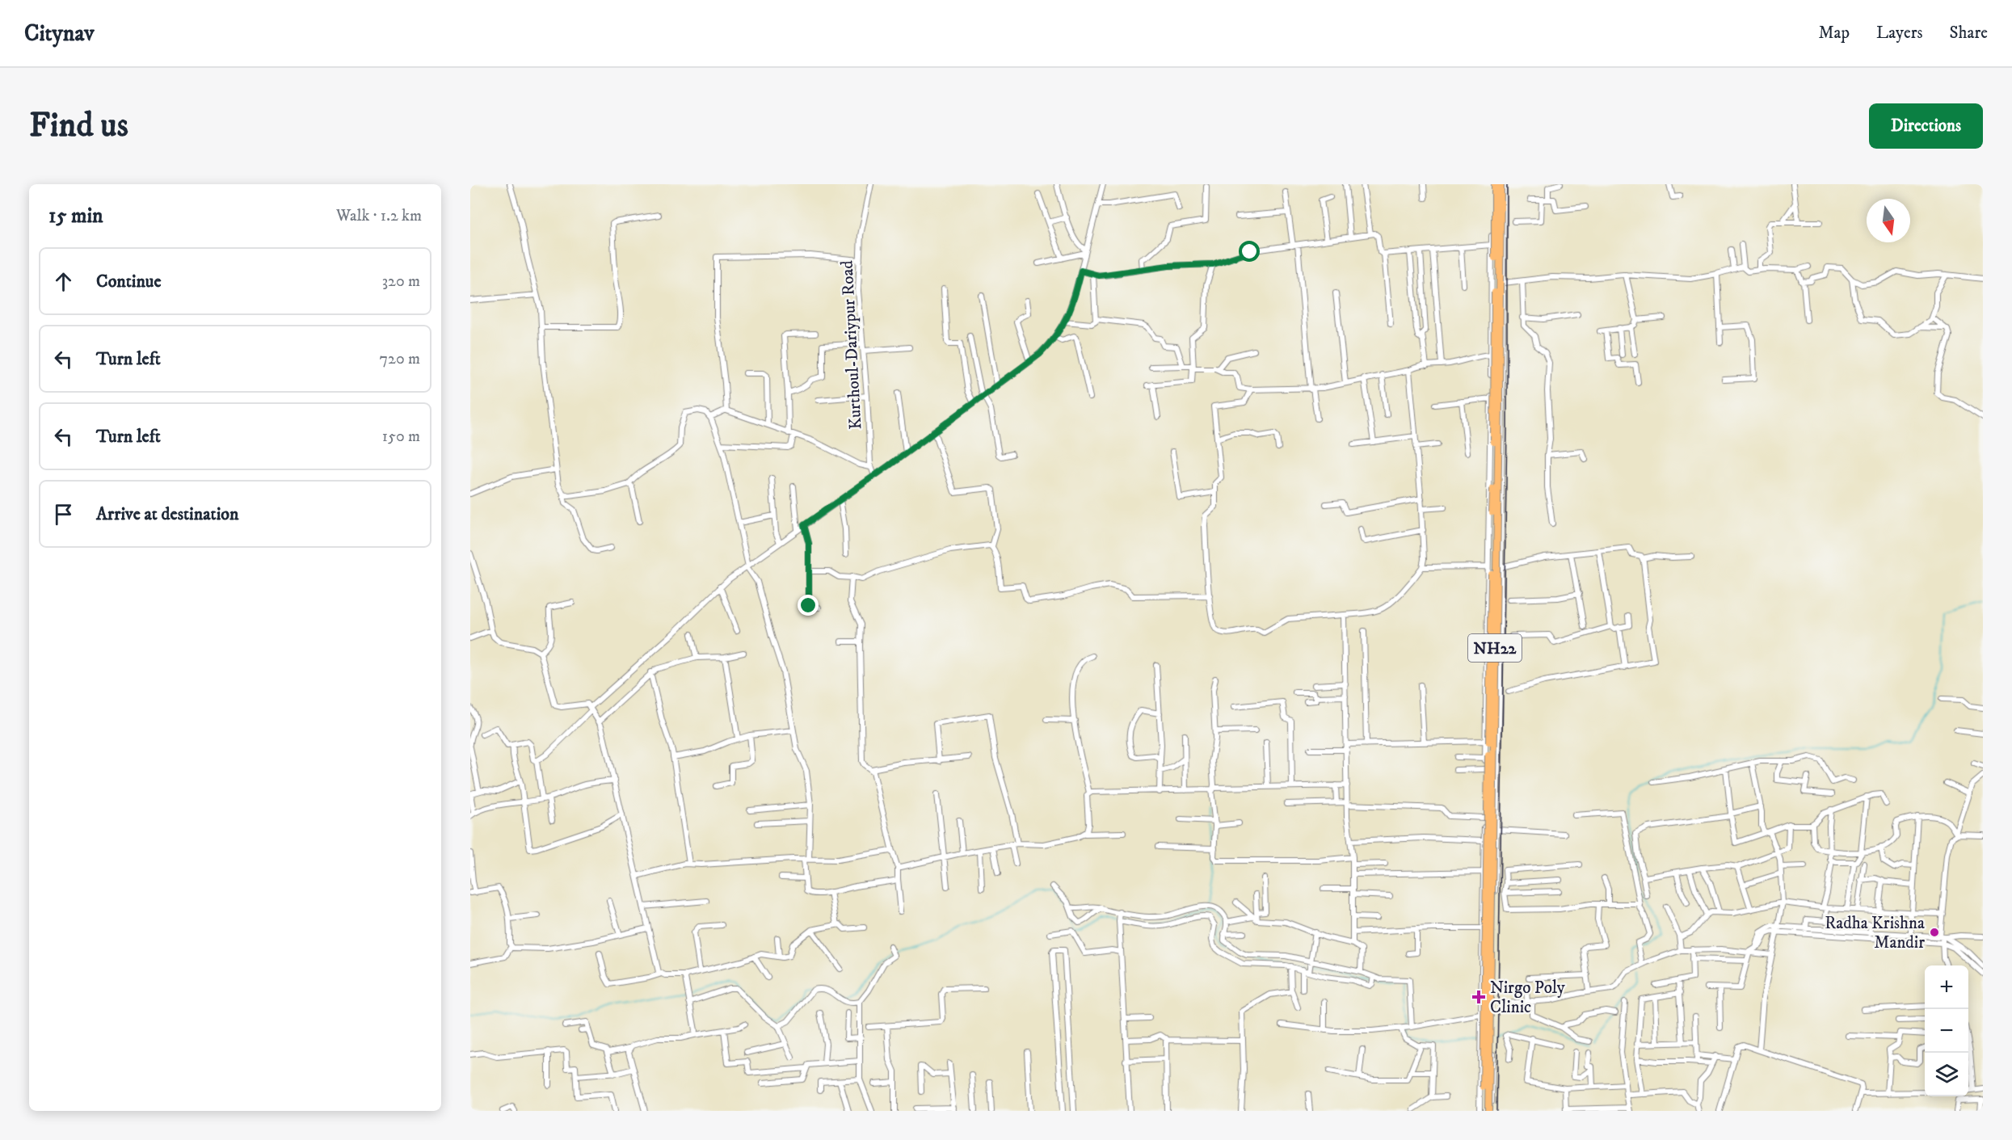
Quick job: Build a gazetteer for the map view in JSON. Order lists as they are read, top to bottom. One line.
{"streets":{"highway":["NH22"],"street":["Kurthoul-Dariypur Road"]},"places":{"other":["Radha Krishna Mandir"],"health":["Nirgo Poly Clinic"]},"north":"bottom","page":{"header":"Citynav","nav":["Map","Layers","Share"],"buttons":"Directions","title":"Find us","heading":["15 min","Walk · 1.2 km"],"list":[["Continue","320 m"],["Turn left","720 m"],["Turn left","150 m"],"Arrive at destination"],"map_buttons":["+","−"]}}
